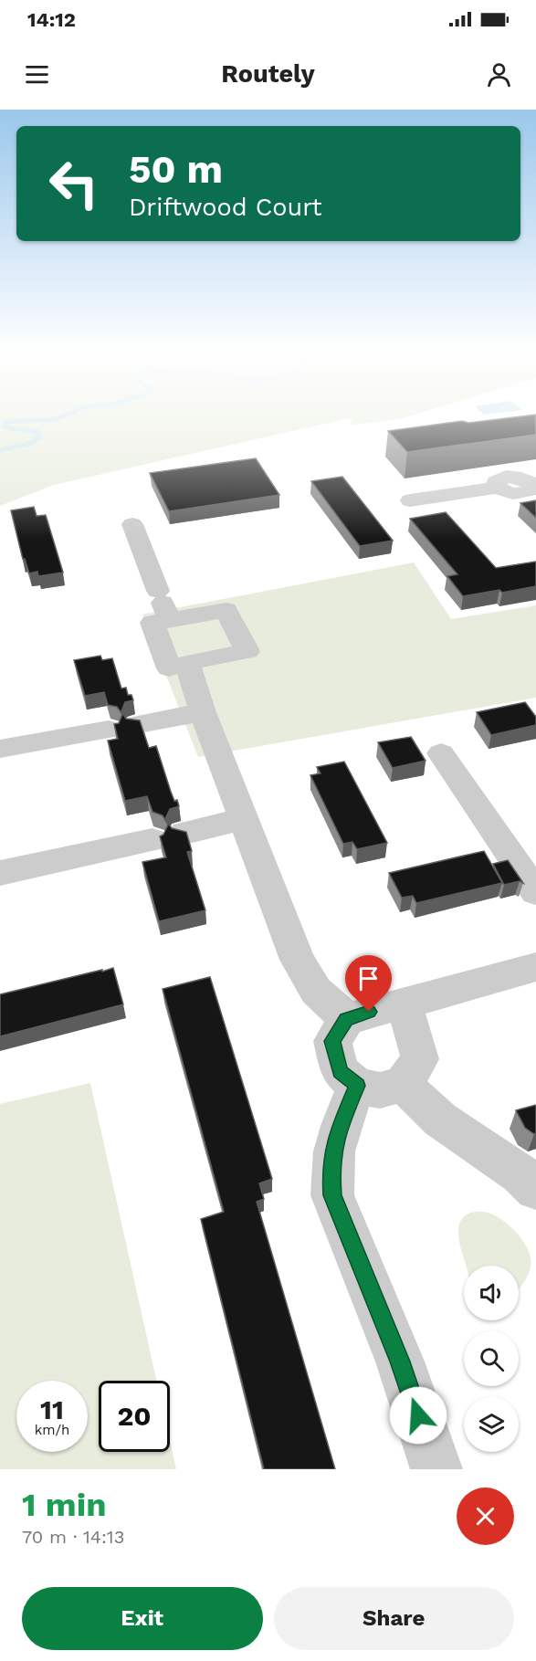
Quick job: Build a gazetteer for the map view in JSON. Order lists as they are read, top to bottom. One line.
{"page":{"status":"14:12","header":"Routely","turn":["50 m","Driftwood Court"],"speed":"11 km/h","limit":"20","heading":["1 min","70 m · 14:13"],"buttons":["Exit","Share"]}}
